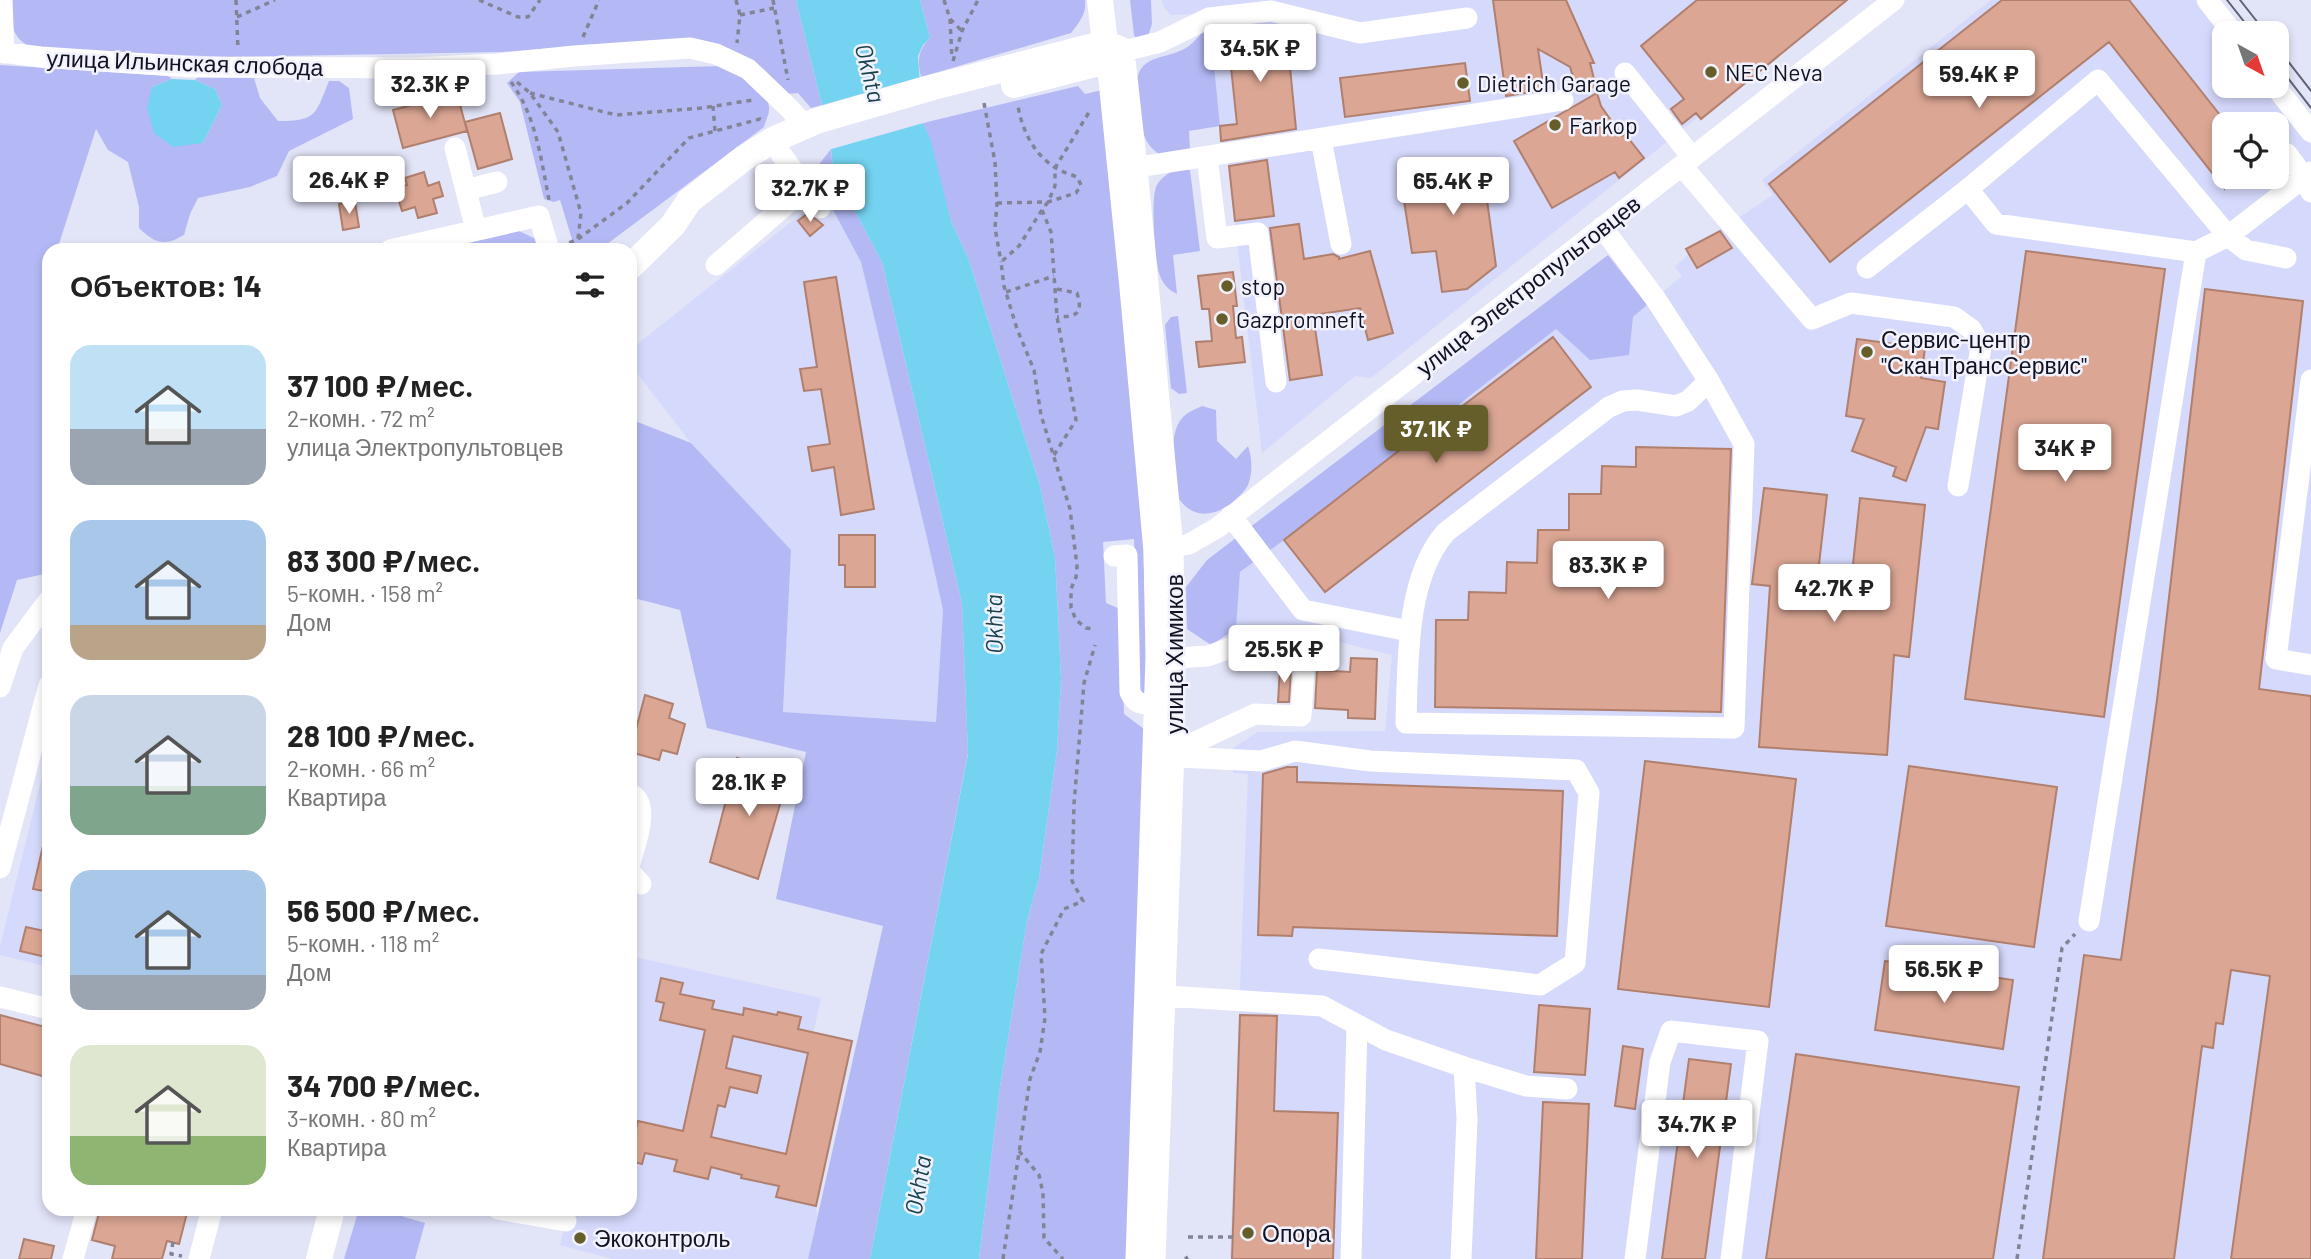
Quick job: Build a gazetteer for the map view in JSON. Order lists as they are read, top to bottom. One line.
{"streets":{"street":["улица Ильинская слобода","улица Электропультовцев","улица Химиков"]},"crossings":[["улица Электропультовцев","улица Химиков"]],"water":["Okhta"],"places":["NEC Neva","Dietrich Garage","Farkop","stop","Gazpromneft","Сервис-центр \"СканТрансСервис\"","Опора","Экоконтроль"],"north":"bottom right","page":{"price":["34.5K ₽","59.4K ₽","32.3K ₽","26.4K ₽","65.4K ₽","32.7K ₽","37.1K ₽","34K ₽","83.3K ₽","42.7K ₽","25.5K ₽","28.1K ₽","56.5K ₽","34.7K ₽"],"heading":"Объектов: 14","list":[{"name":"37 100 ₽/мес.","note":"2-комн. · 72 m² · улица Электропультовцев"},{"name":"83 300 ₽/мес.","note":"5-комн. · 158 m² · Дом"},{"name":"28 100 ₽/мес.","note":"2-комн. · 66 m² · Квартира"},{"name":"56 500 ₽/мес.","note":"5-комн. · 118 m² · Дом"},{"name":"34 700 ₽/мес.","note":"3-комн. · 80 m² · Квартира"}]}}
